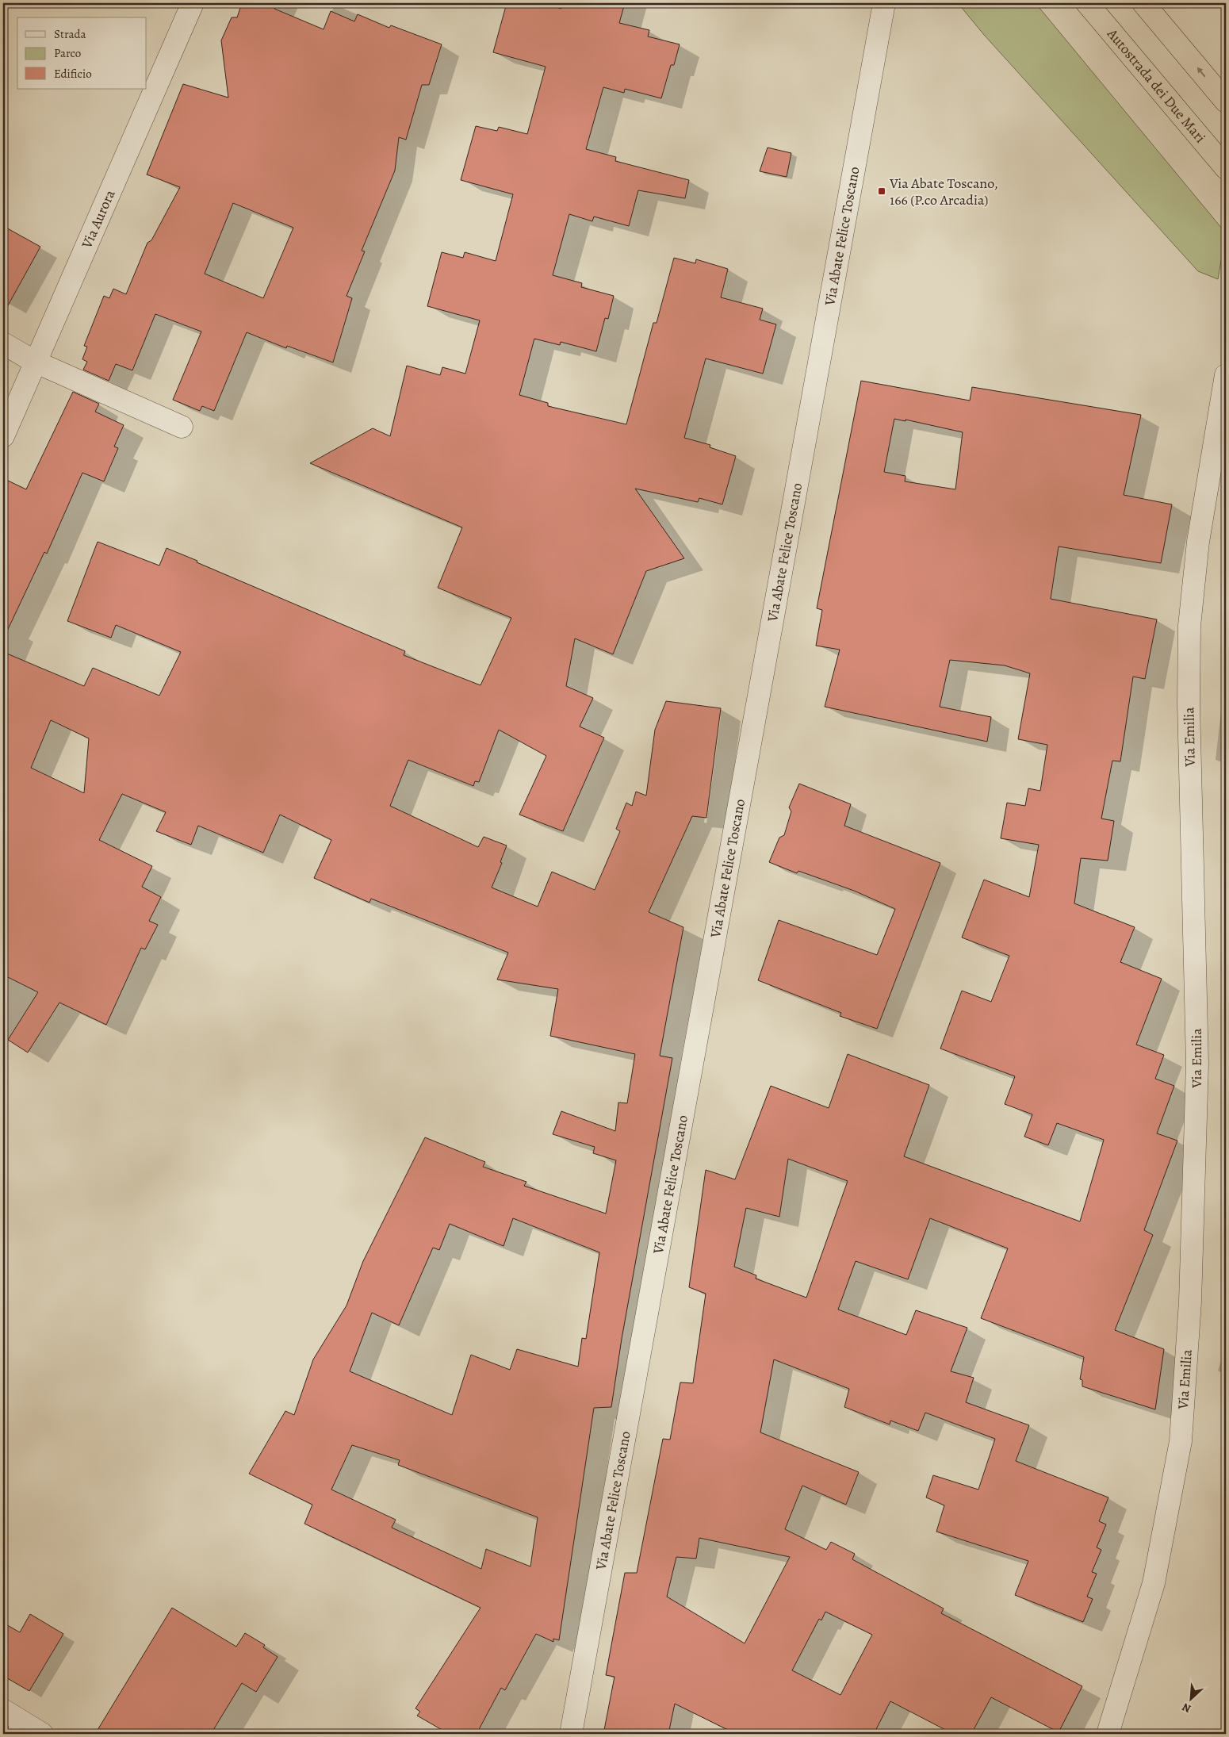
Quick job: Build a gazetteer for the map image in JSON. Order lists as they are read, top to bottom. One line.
{"streets":{"highway":["Autostrada dei Due Mari"],"street":["Via Aurora","Via Abate Felice Toscano","Via Emilia"]},"places":{"transit":["Via Abate Toscano, 166 (P.co Arcadia)"]},"legend":["Strada","Parco","Edificio"],"north":"bottom left"}
